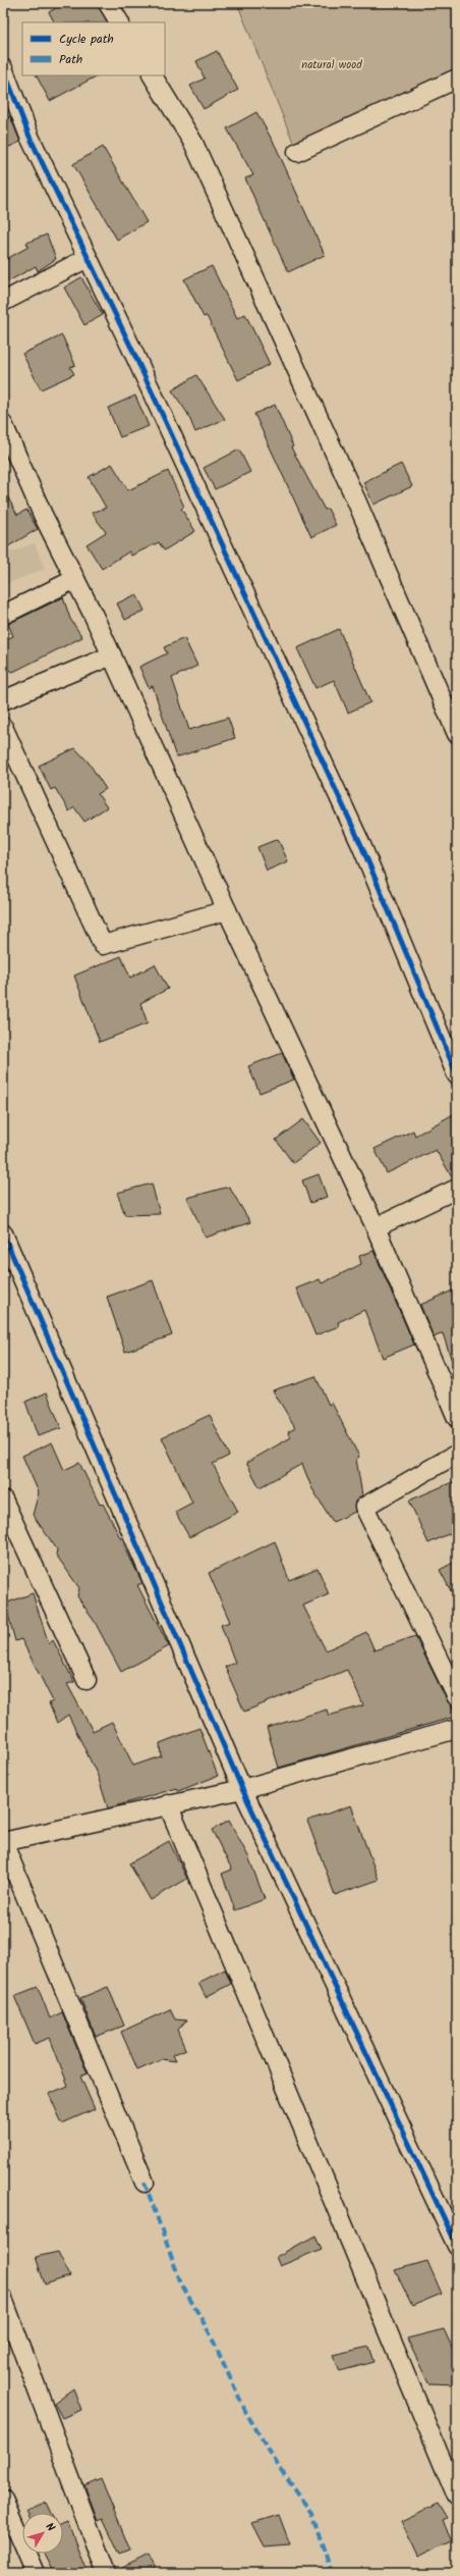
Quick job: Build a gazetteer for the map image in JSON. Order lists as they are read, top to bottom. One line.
{"parks":["natural wood"],"legend":["Cycle path","Path"],"north":"top right"}
